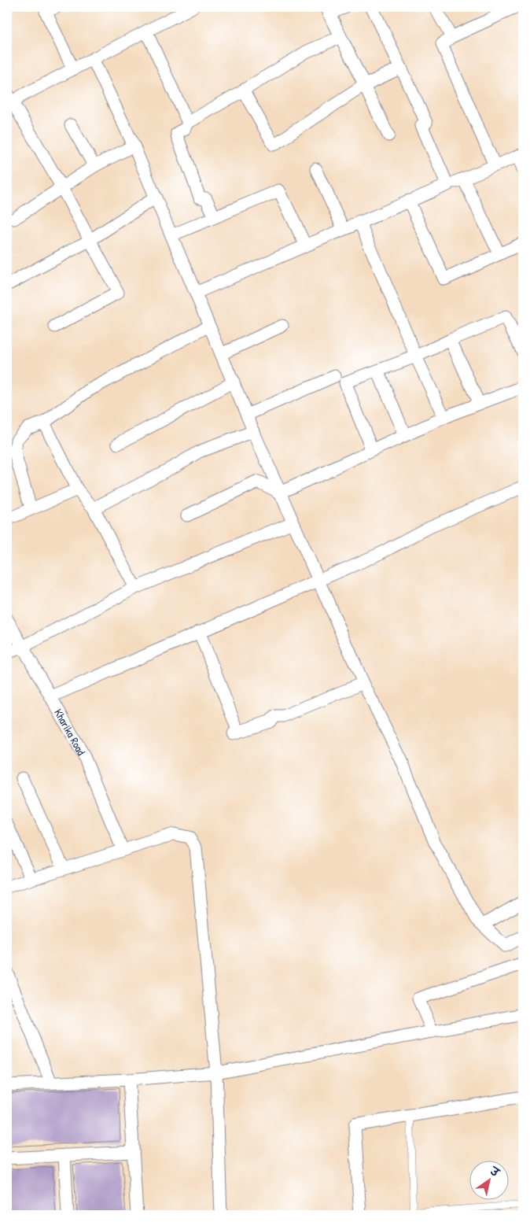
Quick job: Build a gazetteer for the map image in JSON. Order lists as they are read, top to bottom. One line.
{"streets":{"street":["Kharika Road"]},"north":"top right"}
